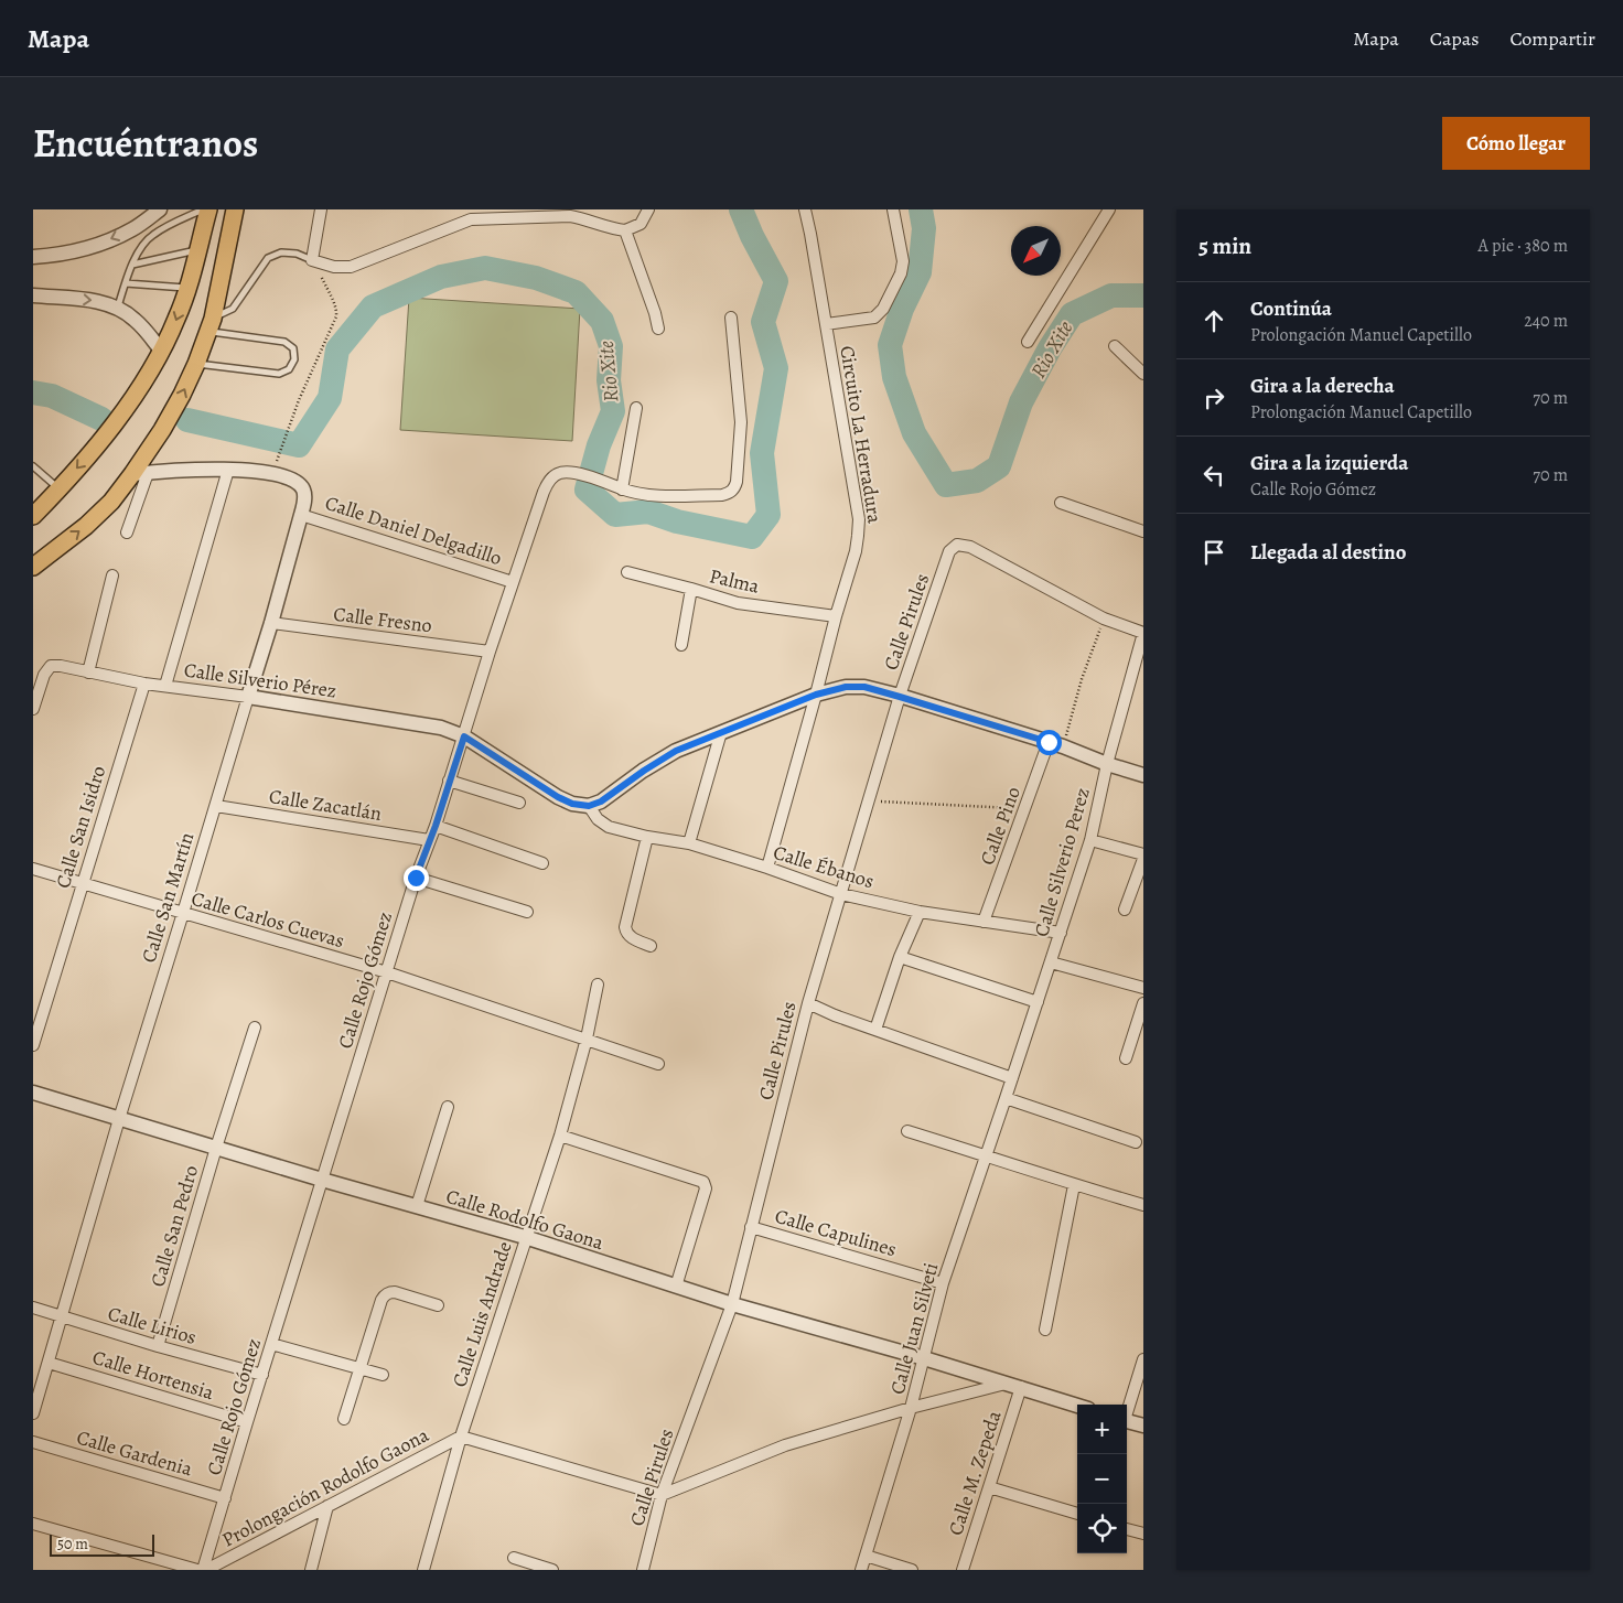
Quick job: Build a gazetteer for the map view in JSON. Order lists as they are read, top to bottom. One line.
{"streets":{"street":["Circuito La Herradura","Calle Daniel Delgadillo","Palma","Calle Fresno","Calle Pirules","Calle Silverio Pérez","Calle Zacatlán","Calle Pino","Calle San Isidro","Calle Silverio Perez","Calle Ébanos","Calle San Martín","Calle Carlos Cuevas","Calle Rojo Gómez","Calle Rodolfo Gaona","Calle San Pedro","Calle Capulines","Calle Luis Andrade","Calle Lirios","Calle Juan Silveti","Calle Hortensia","Calle Gardenia","Calle M. Zepeda","Prolongación Rodolfo Gaona"]},"crossings":[["Circuito La Herradura","Palma"],["Circuito La Herradura","Calle Ébanos"],["Calle Daniel Delgadillo","Calle San Martín"],["Calle Daniel Delgadillo","Calle Rojo Gómez"],["Calle Fresno","Calle San Martín"],["Calle Fresno","Calle Rojo Gómez"],["Calle Pirules","Calle Ébanos"],["Calle Pirules","Calle Rodolfo Gaona"],["Calle Pirules","Calle Capulines"],["Calle Silverio Pérez","Calle San Isidro"],["Calle Silverio Pérez","Calle Ébanos"],["Calle Silverio Pérez","Calle San Martín"],["Calle Silverio Pérez","Calle Rojo Gómez"],["Calle Zacatlán","Calle San Martín"],["Calle Zacatlán","Calle Rojo Gómez"],["Calle Pino","Calle Ébanos"],["Calle San Isidro","Calle Carlos Cuevas"],["Calle Silverio Perez","Calle Ébanos"],["Calle Silverio Perez","Calle Juan Silveti"],["Calle San Martín","Calle Carlos Cuevas"],["Calle San Martín","Calle Rodolfo Gaona"],["Calle San Martín","Calle Lirios"],["Calle San Martín","Calle Hortensia"],["Calle Carlos Cuevas","Calle Rojo Gómez"],["Calle Carlos Cuevas","Calle Luis Andrade"],["Calle Rojo Gómez","Calle Rodolfo Gaona"],["Calle Rojo Gómez","Calle Lirios"],["Calle Rojo Gómez","Calle Hortensia"],["Calle Rojo Gómez","Calle Gardenia"],["Calle Rojo Gómez","Prolongación Rodolfo Gaona"],["Calle Rodolfo Gaona","Calle San Pedro"],["Calle Rodolfo Gaona","Calle Luis Andrade"],["Calle Rodolfo Gaona","Calle Juan Silveti"],["Calle Rodolfo Gaona","Calle M. Zepeda"],["Calle San Pedro","Calle Lirios"],["Calle Capulines","Calle Juan Silveti"],["Calle Luis Andrade","Prolongación Rodolfo Gaona"]],"water":["Rio Xite"],"scale_bar":"50 m","north":"bottom left","page":{"header":"Mapa","nav":["Mapa","Capas","Compartir"],"title":"Encuéntranos","buttons":"Cómo llegar","heading":["5 min","A pie · 380 m"],"list":[["Continúa","Prolongación Manuel Capetillo","240 m"],["Gira a la derecha","Prolongación Manuel Capetillo","70 m"],["Gira a la izquierda","Calle Rojo Gómez","70 m"],"Llegada al destino"],"map_buttons":["+","−"],"scale":"50 m"}}
